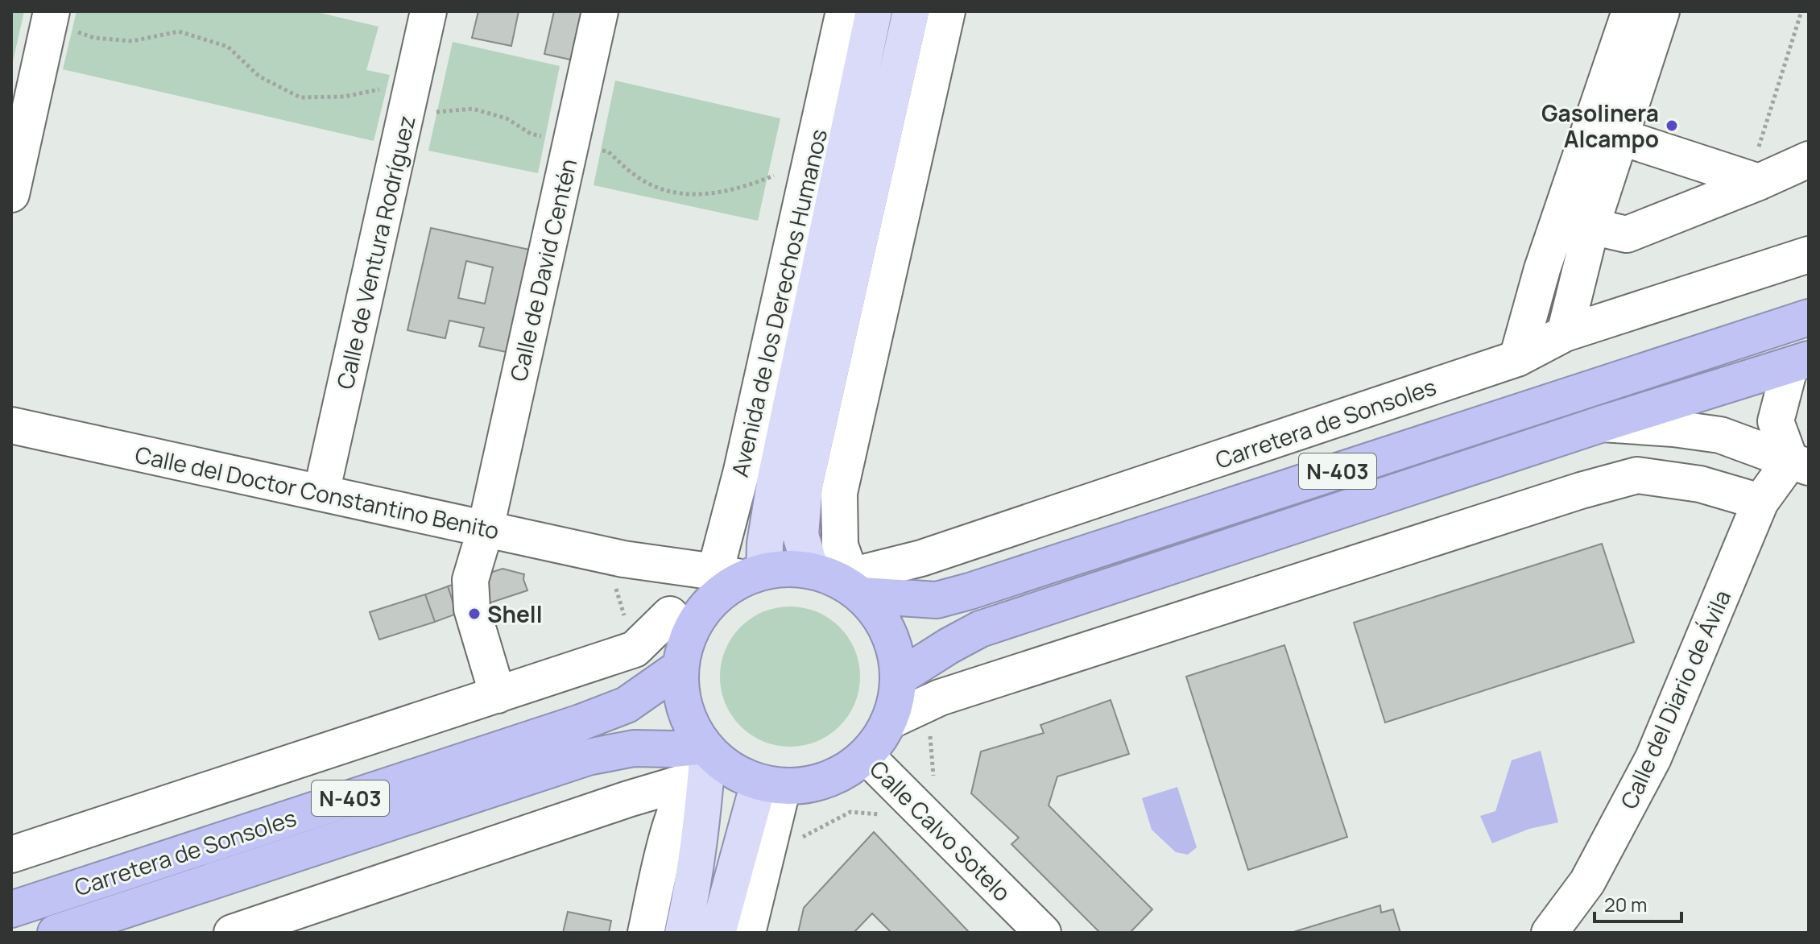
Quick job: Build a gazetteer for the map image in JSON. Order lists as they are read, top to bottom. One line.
{"streets":{"highway":["Carretera de Sonsoles","N-403"],"main road":["Avenida de los Derechos Humanos"],"street":["Calle de Ventura Rodríguez","Calle de David Centén","Calle del Doctor Constantino Benito","Calle del Diario de Ávila","Calle Calvo Sotelo"]},"crossings":[["Calle de Ventura Rodríguez","Calle del Doctor Constantino Benito"],["Calle de David Centén","Calle del Doctor Constantino Benito"],["Avenida de los Derechos Humanos","Carretera de Sonsoles"],["Avenida de los Derechos Humanos","N-403"],["Avenida de los Derechos Humanos","Calle del Doctor Constantino Benito"],["Avenida de los Derechos Humanos","Calle Calvo Sotelo"],["Carretera de Sonsoles","N-403"],["Carretera de Sonsoles","Calle del Doctor Constantino Benito"],["Carretera de Sonsoles","Calle Calvo Sotelo"],["N-403","Calle del Doctor Constantino Benito"],["N-403","Calle Calvo Sotelo"],["Calle del Doctor Constantino Benito","Calle Calvo Sotelo"]],"places":["Gasolinera Alcampo","Shell"],"scale_bar":"20 m"}
